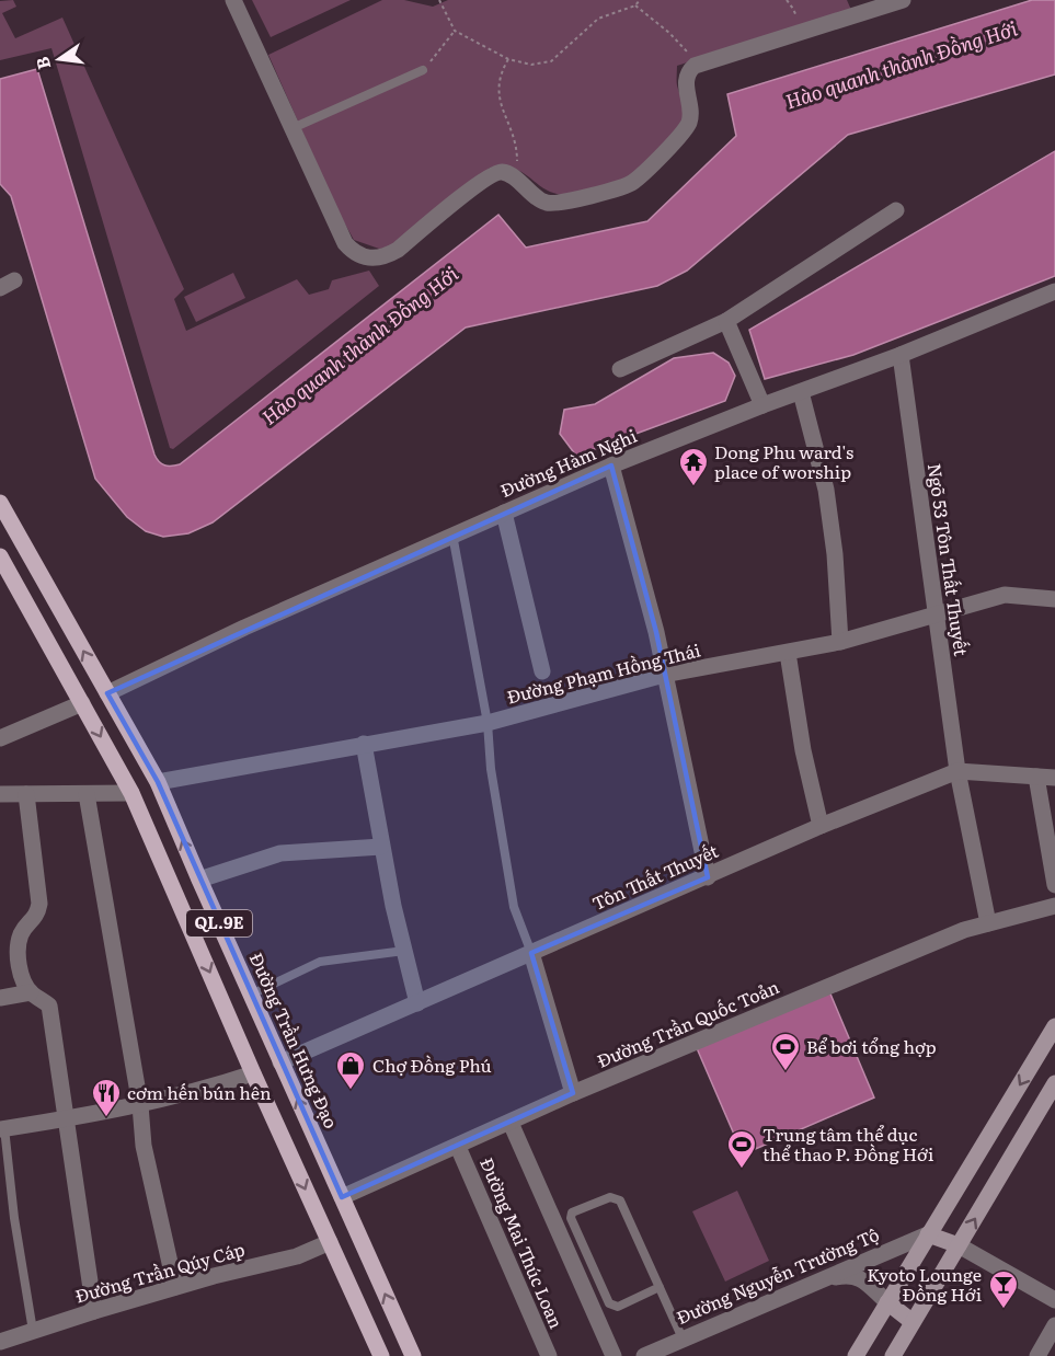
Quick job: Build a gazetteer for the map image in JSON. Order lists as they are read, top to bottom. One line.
{"streets":{"main road":["QL.9E","Đường Trần Hưng Đạo"],"street":["Đường Hàm Nghi","Ngõ 53 Tôn Thất Thuyết","Đường Phạm Hồng Thái","Tôn Thất Thuyết","Đường Trần Quốc Toản","Đường Mai Thúc Loan","Đường Trần Qúy Cáp","Đường Nguyễn Trường Tộ"]},"crossings":[["Đường Hàm Nghi","Ngõ 53 Tôn Thất Thuyết"],["Đường Hàm Nghi","Đường Trần Hưng Đạo"],["Ngõ 53 Tôn Thất Thuyết","Đường Phạm Hồng Thái"],["Ngõ 53 Tôn Thất Thuyết","Tôn Thất Thuyết"],["Ngõ 53 Tôn Thất Thuyết","Đường Trần Quốc Toản"],["Đường Phạm Hồng Thái","Đường Trần Hưng Đạo"],["Tôn Thất Thuyết","Đường Trần Hưng Đạo"],["QL.9E","Đường Trần Qúy Cáp"],["Đường Trần Quốc Toản","Đường Trần Hưng Đạo"],["Đường Trần Quốc Toản","Đường Mai Thúc Loan"]],"water":["Hào quanh thành Đồng Hới"],"places":{"temple":["Dong Phu ward's place of worship"],"sports":["Bể bơi tổng hợp","Trung tâm thể dục thể thao P. Đồng Hới"],"shop":["Chợ Đồng Phú"],"restaurant":["cơm hến bún hên"],"bar":["Kyoto Lounge Đồng Hới"]},"north":"left"}
